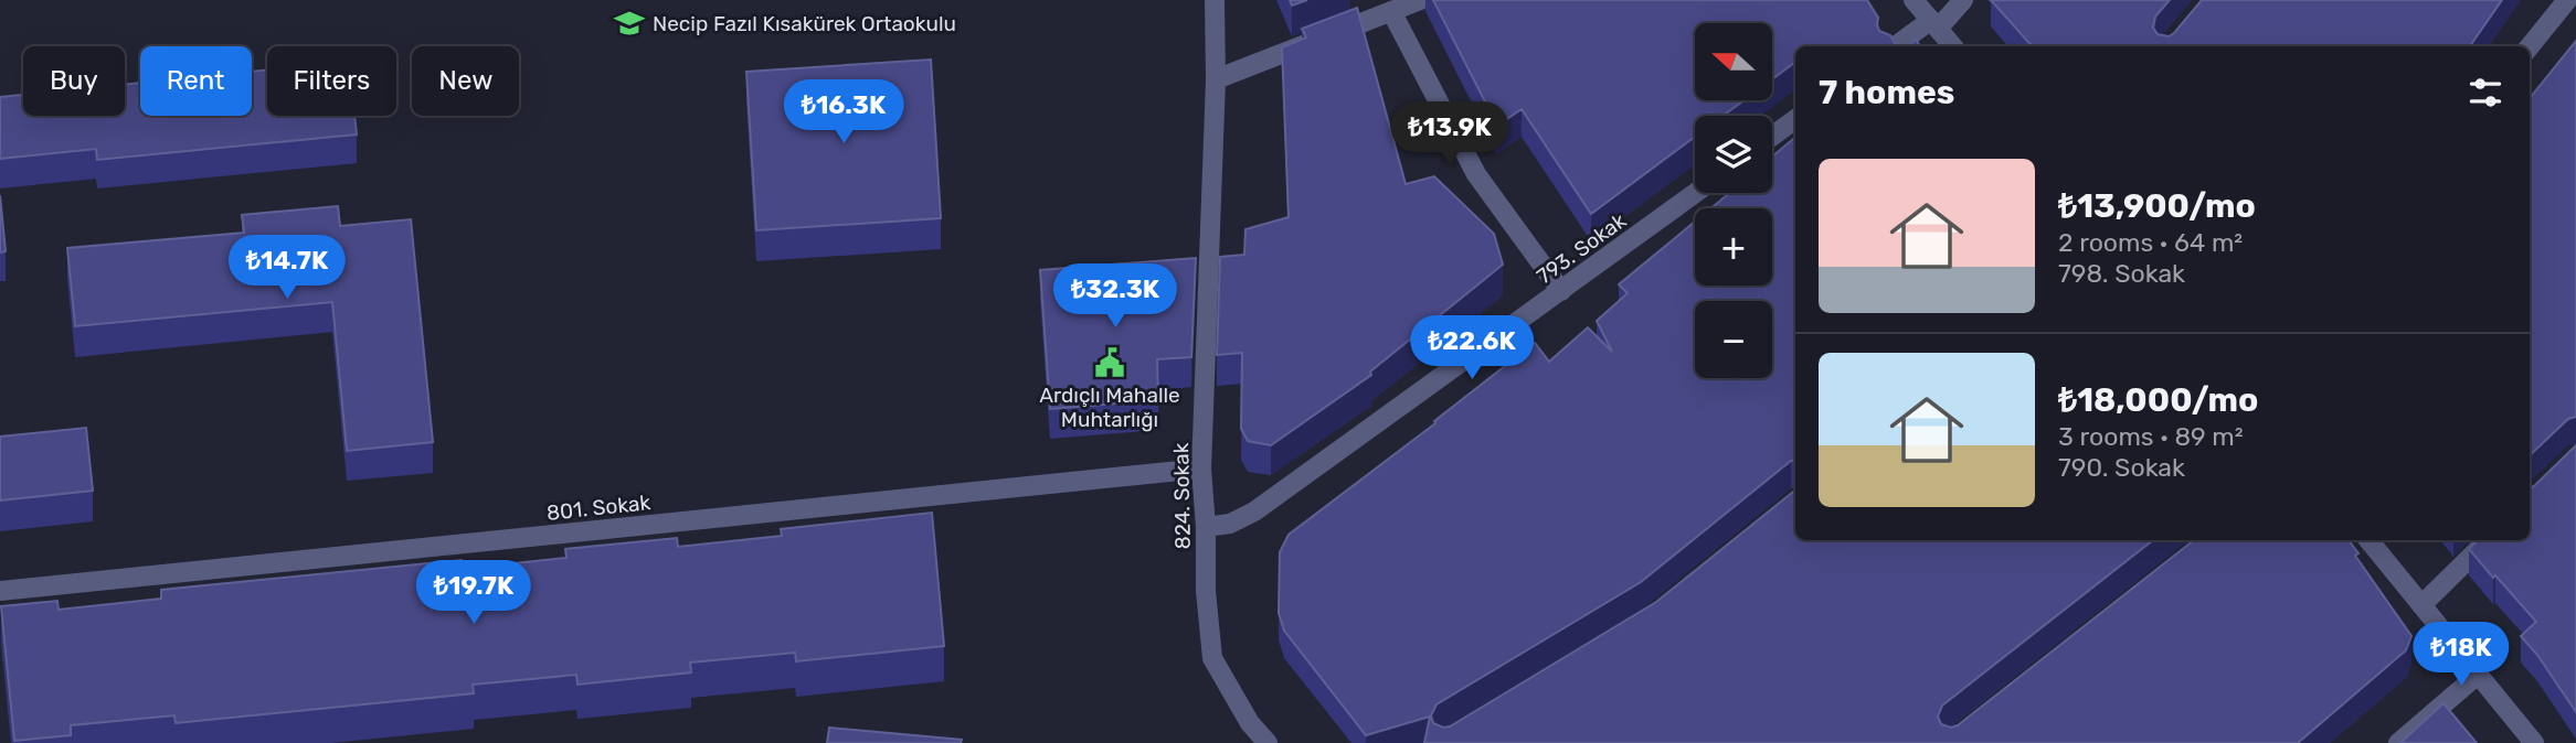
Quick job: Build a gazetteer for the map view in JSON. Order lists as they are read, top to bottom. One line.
{"streets":{"street":["793. Sokak","824. Sokak","801. Sokak"]},"crossings":[["793. Sokak","824. Sokak"],["824. Sokak","801. Sokak"]],"places":{"school or university":["Necip Fazıl Kısakürek Ortaokulu"],"public building":["Ardıçlı Mahalle Muhtarlığı"]},"north":"left","page":{"map_buttons":["+","−"],"chip":["Buy","Rent","Filters","New"],"heading":"7 homes","price":["₺16.3K","₺13.9K","₺14.7K","₺32.3K","₺22.6K","₺19.7K","₺18K"],"list":[{"name":"₺13,900/mo","note":"2 rooms · 64 m² · 798. Sokak"},{"name":"₺18,000/mo","note":"3 rooms · 89 m² · 790. Sokak"}]}}
